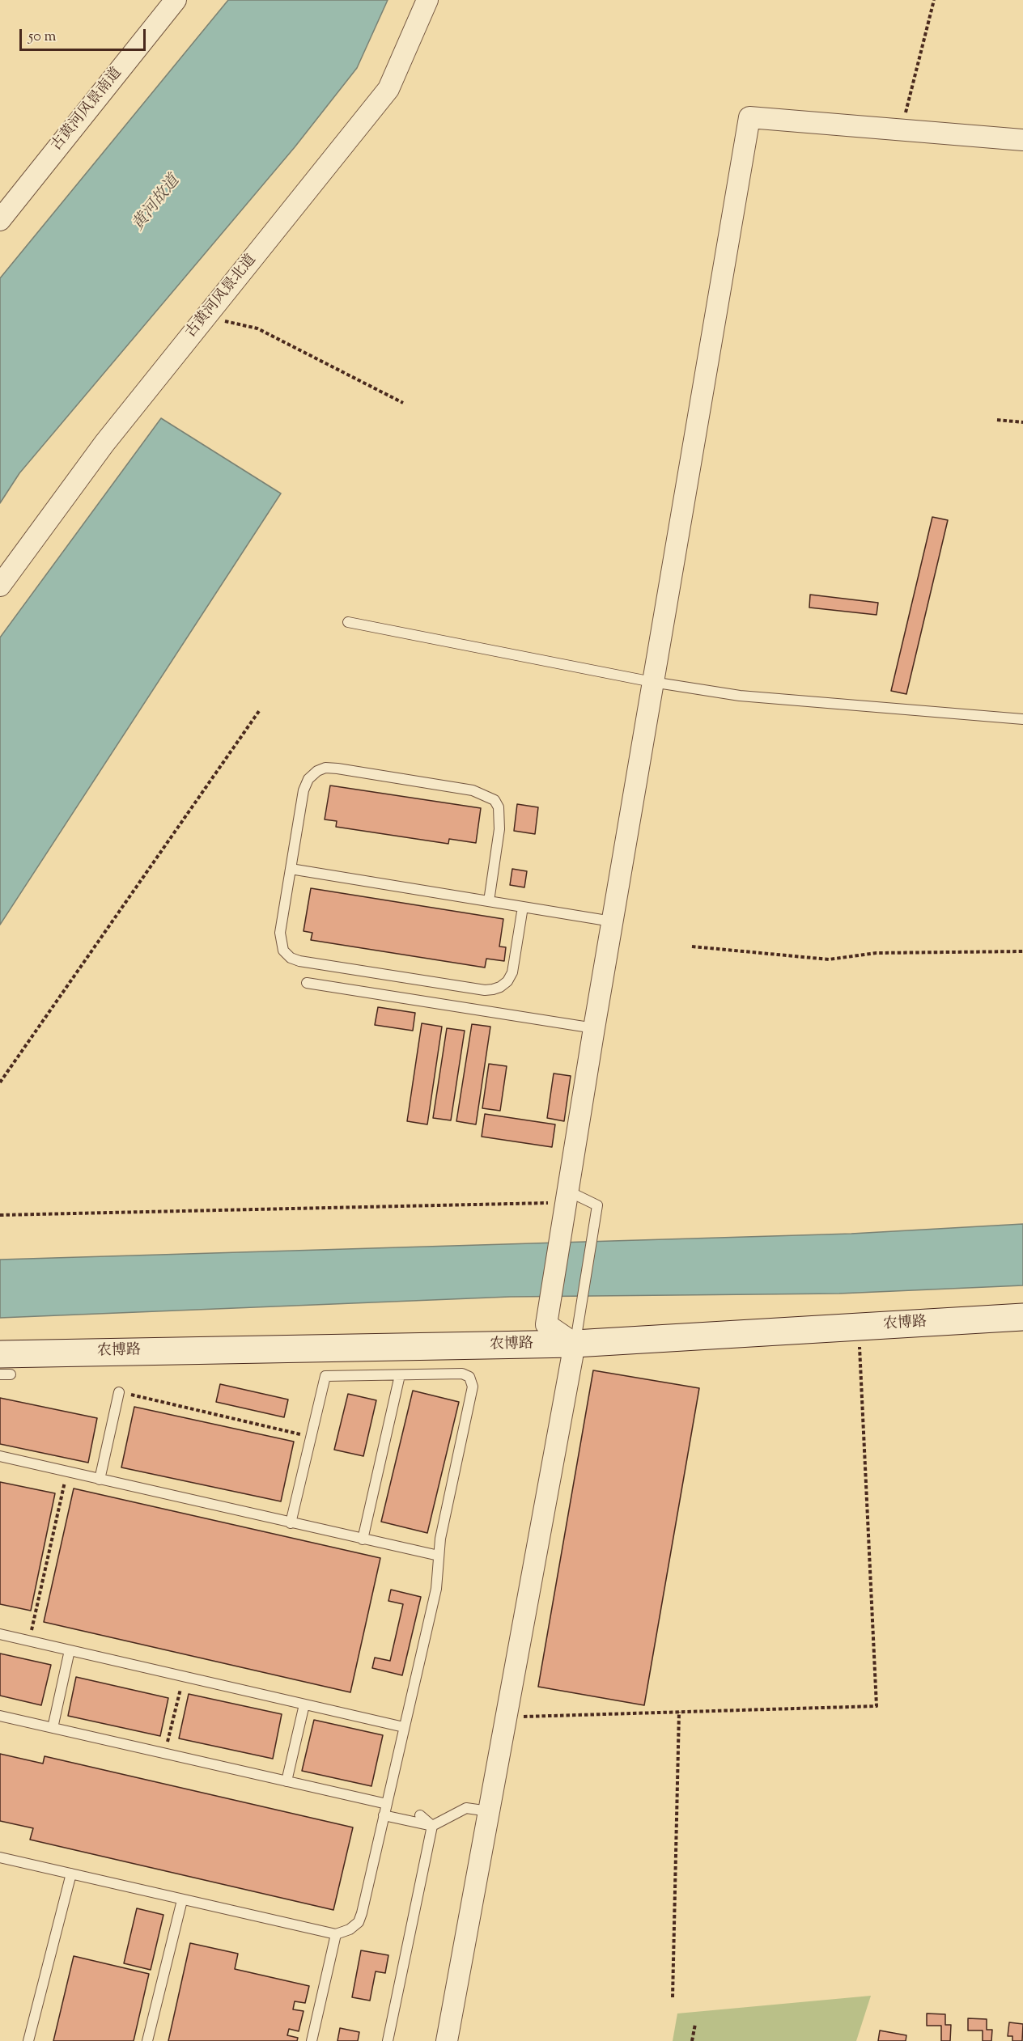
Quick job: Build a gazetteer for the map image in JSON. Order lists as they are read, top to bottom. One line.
{"streets":{"street":["古黄河风景南道","古黄河风景北道","农博路"]},"water":["黄河故道"],"scale_bar":"50 m"}
